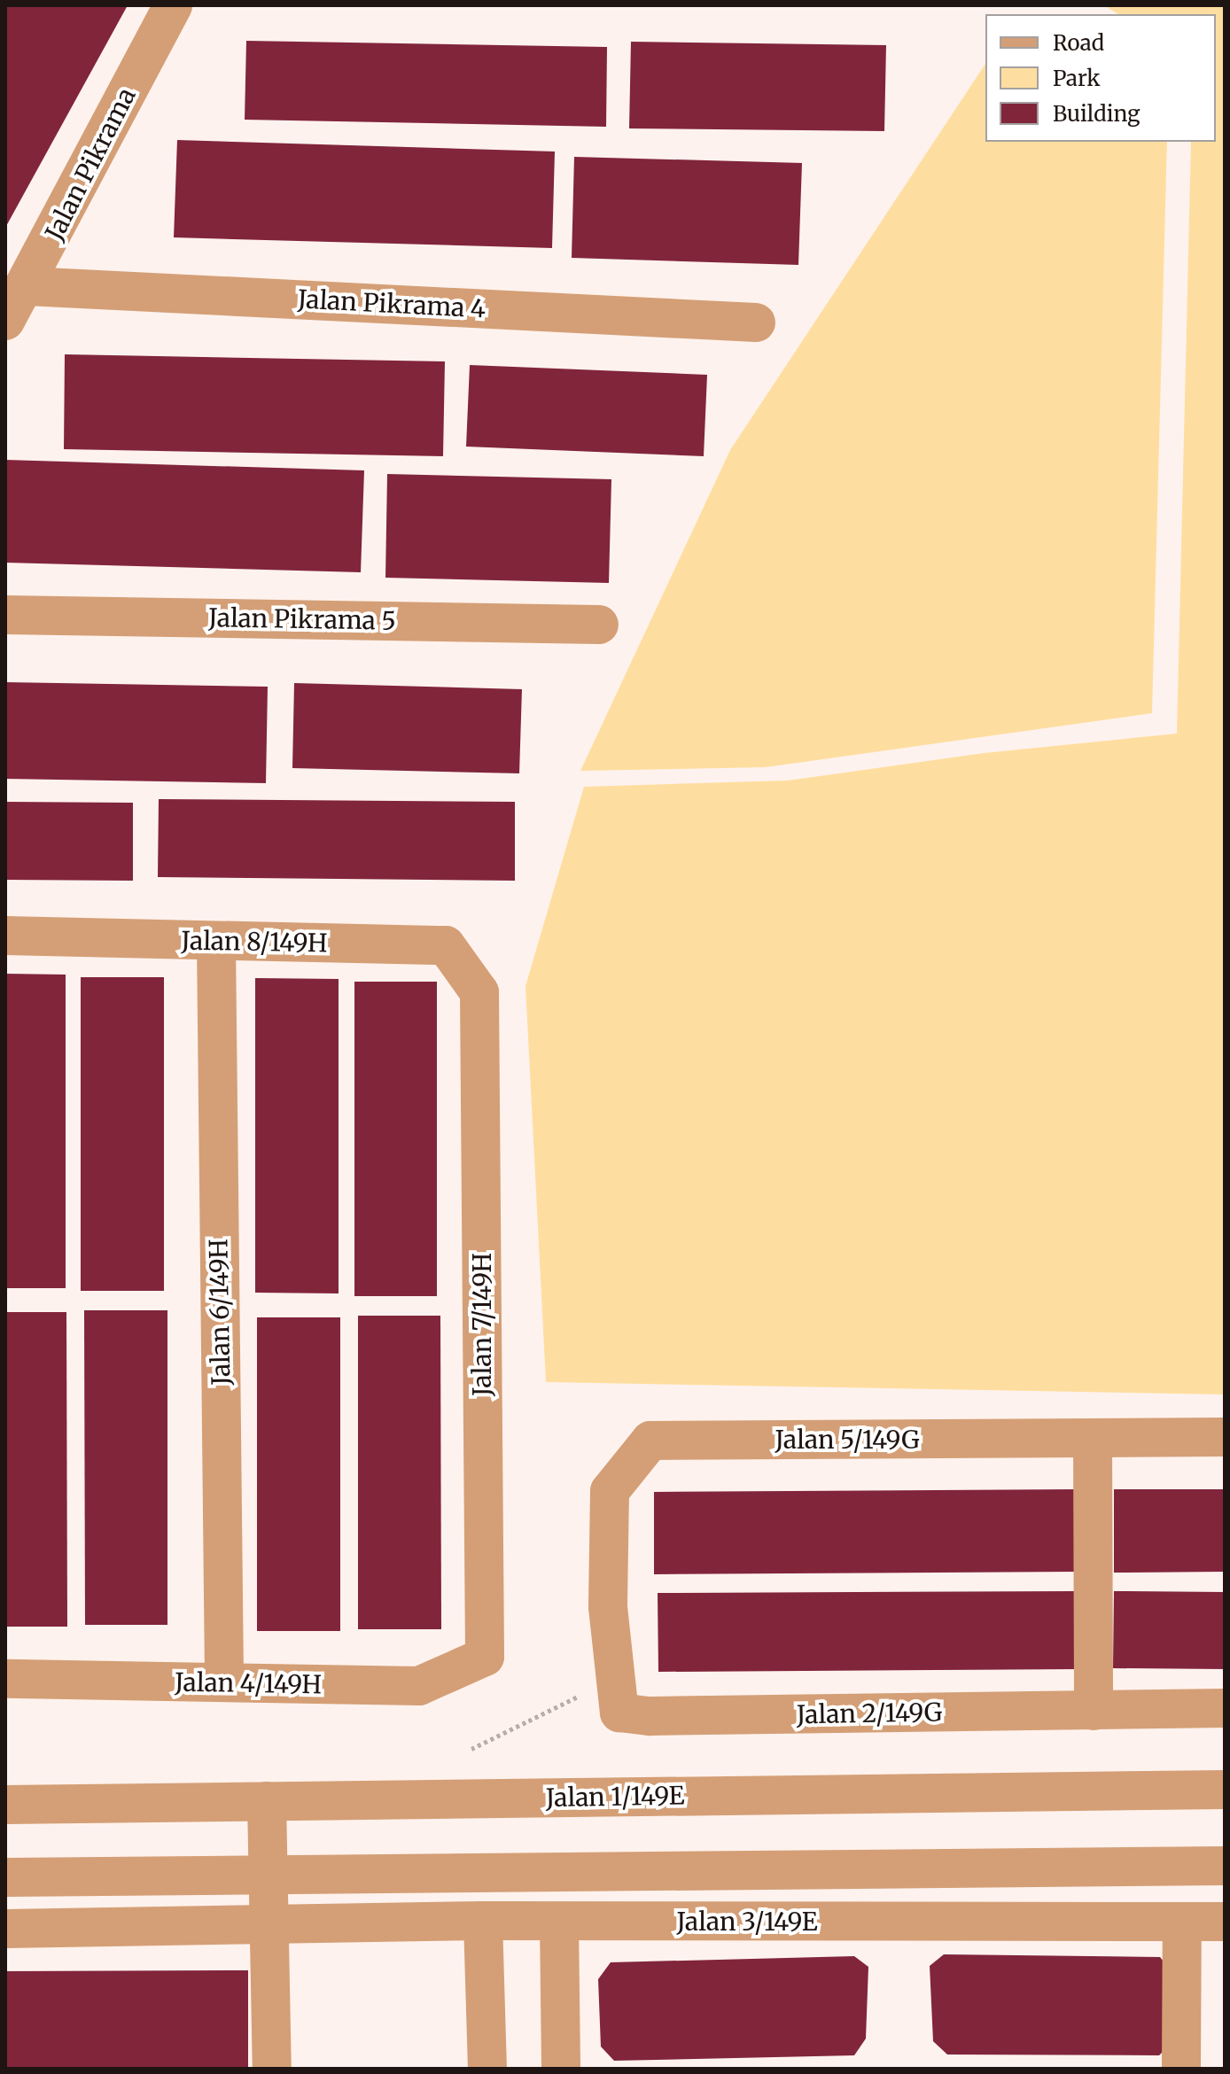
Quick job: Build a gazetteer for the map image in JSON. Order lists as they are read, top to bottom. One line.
{"streets":{"street":["Jalan Pikrama","Jalan Pikrama 4","Jalan Pikrama 5","Jalan 8/149H","Jalan 6/149H","Jalan 7/149H","Jalan 5/149G","Jalan 4/149H","Jalan 2/149G","Jalan 1/149E","Jalan 3/149E"]},"crossings":[["Jalan Pikrama","Jalan Pikrama 4"],["Jalan 8/149H","Jalan 6/149H"],["Jalan 8/149H","Jalan 7/149H"],["Jalan 6/149H","Jalan 4/149H"],["Jalan 7/149H","Jalan 4/149H"],["Jalan 5/149G","Jalan 2/149G"]],"legend":["Road","Park","Building"]}
